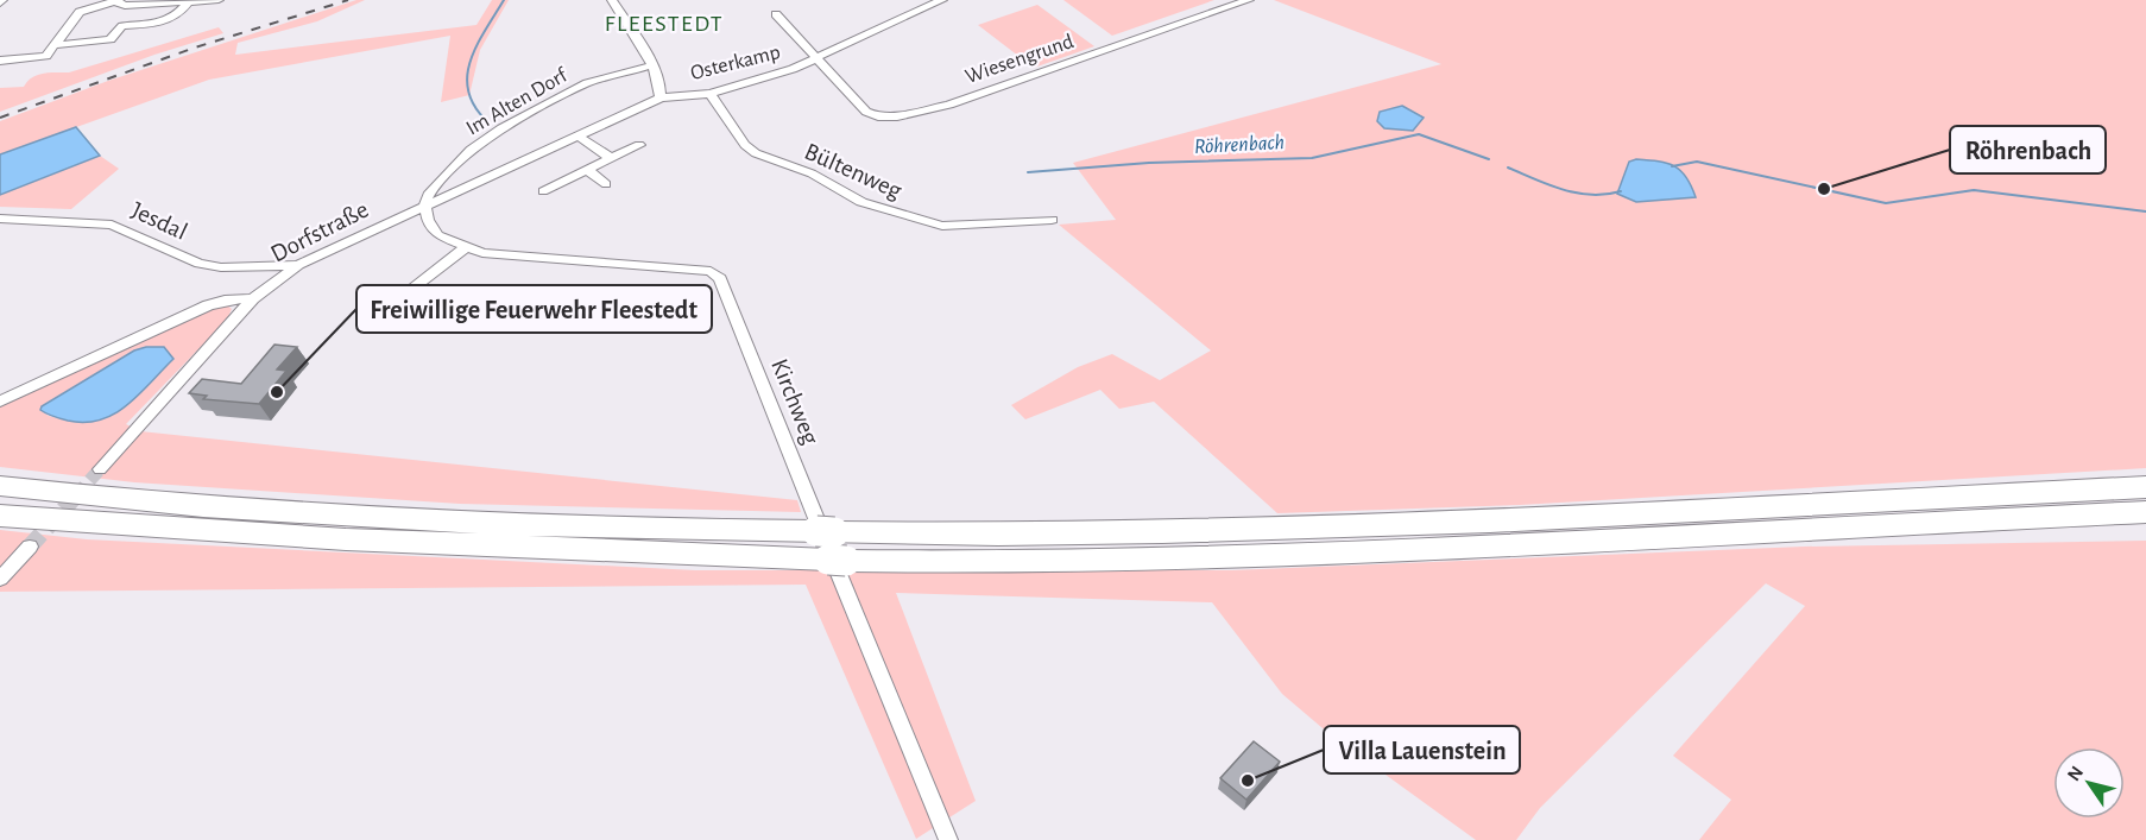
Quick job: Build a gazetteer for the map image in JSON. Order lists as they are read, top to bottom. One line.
{"streets":{"street":["Wiesengrund","Osterkamp","Im Alten Dorf","Bültenweg","Jesdal","Dorfstraße","Kirchweg"]},"crossings":[["Wiesengrund","Osterkamp"],["Osterkamp","Bültenweg"],["Osterkamp","Dorfstraße"],["Im Alten Dorf","Dorfstraße"],["Im Alten Dorf","Kirchweg"],["Jesdal","Dorfstraße"],["Dorfstraße","Kirchweg"]],"districts":["FLEESTEDT"],"water":["Röhrenbach"],"places":["Röhrenbach","Freiwillige Feuerwehr Fleestedt","Villa Lauenstein"],"north":"top left"}
